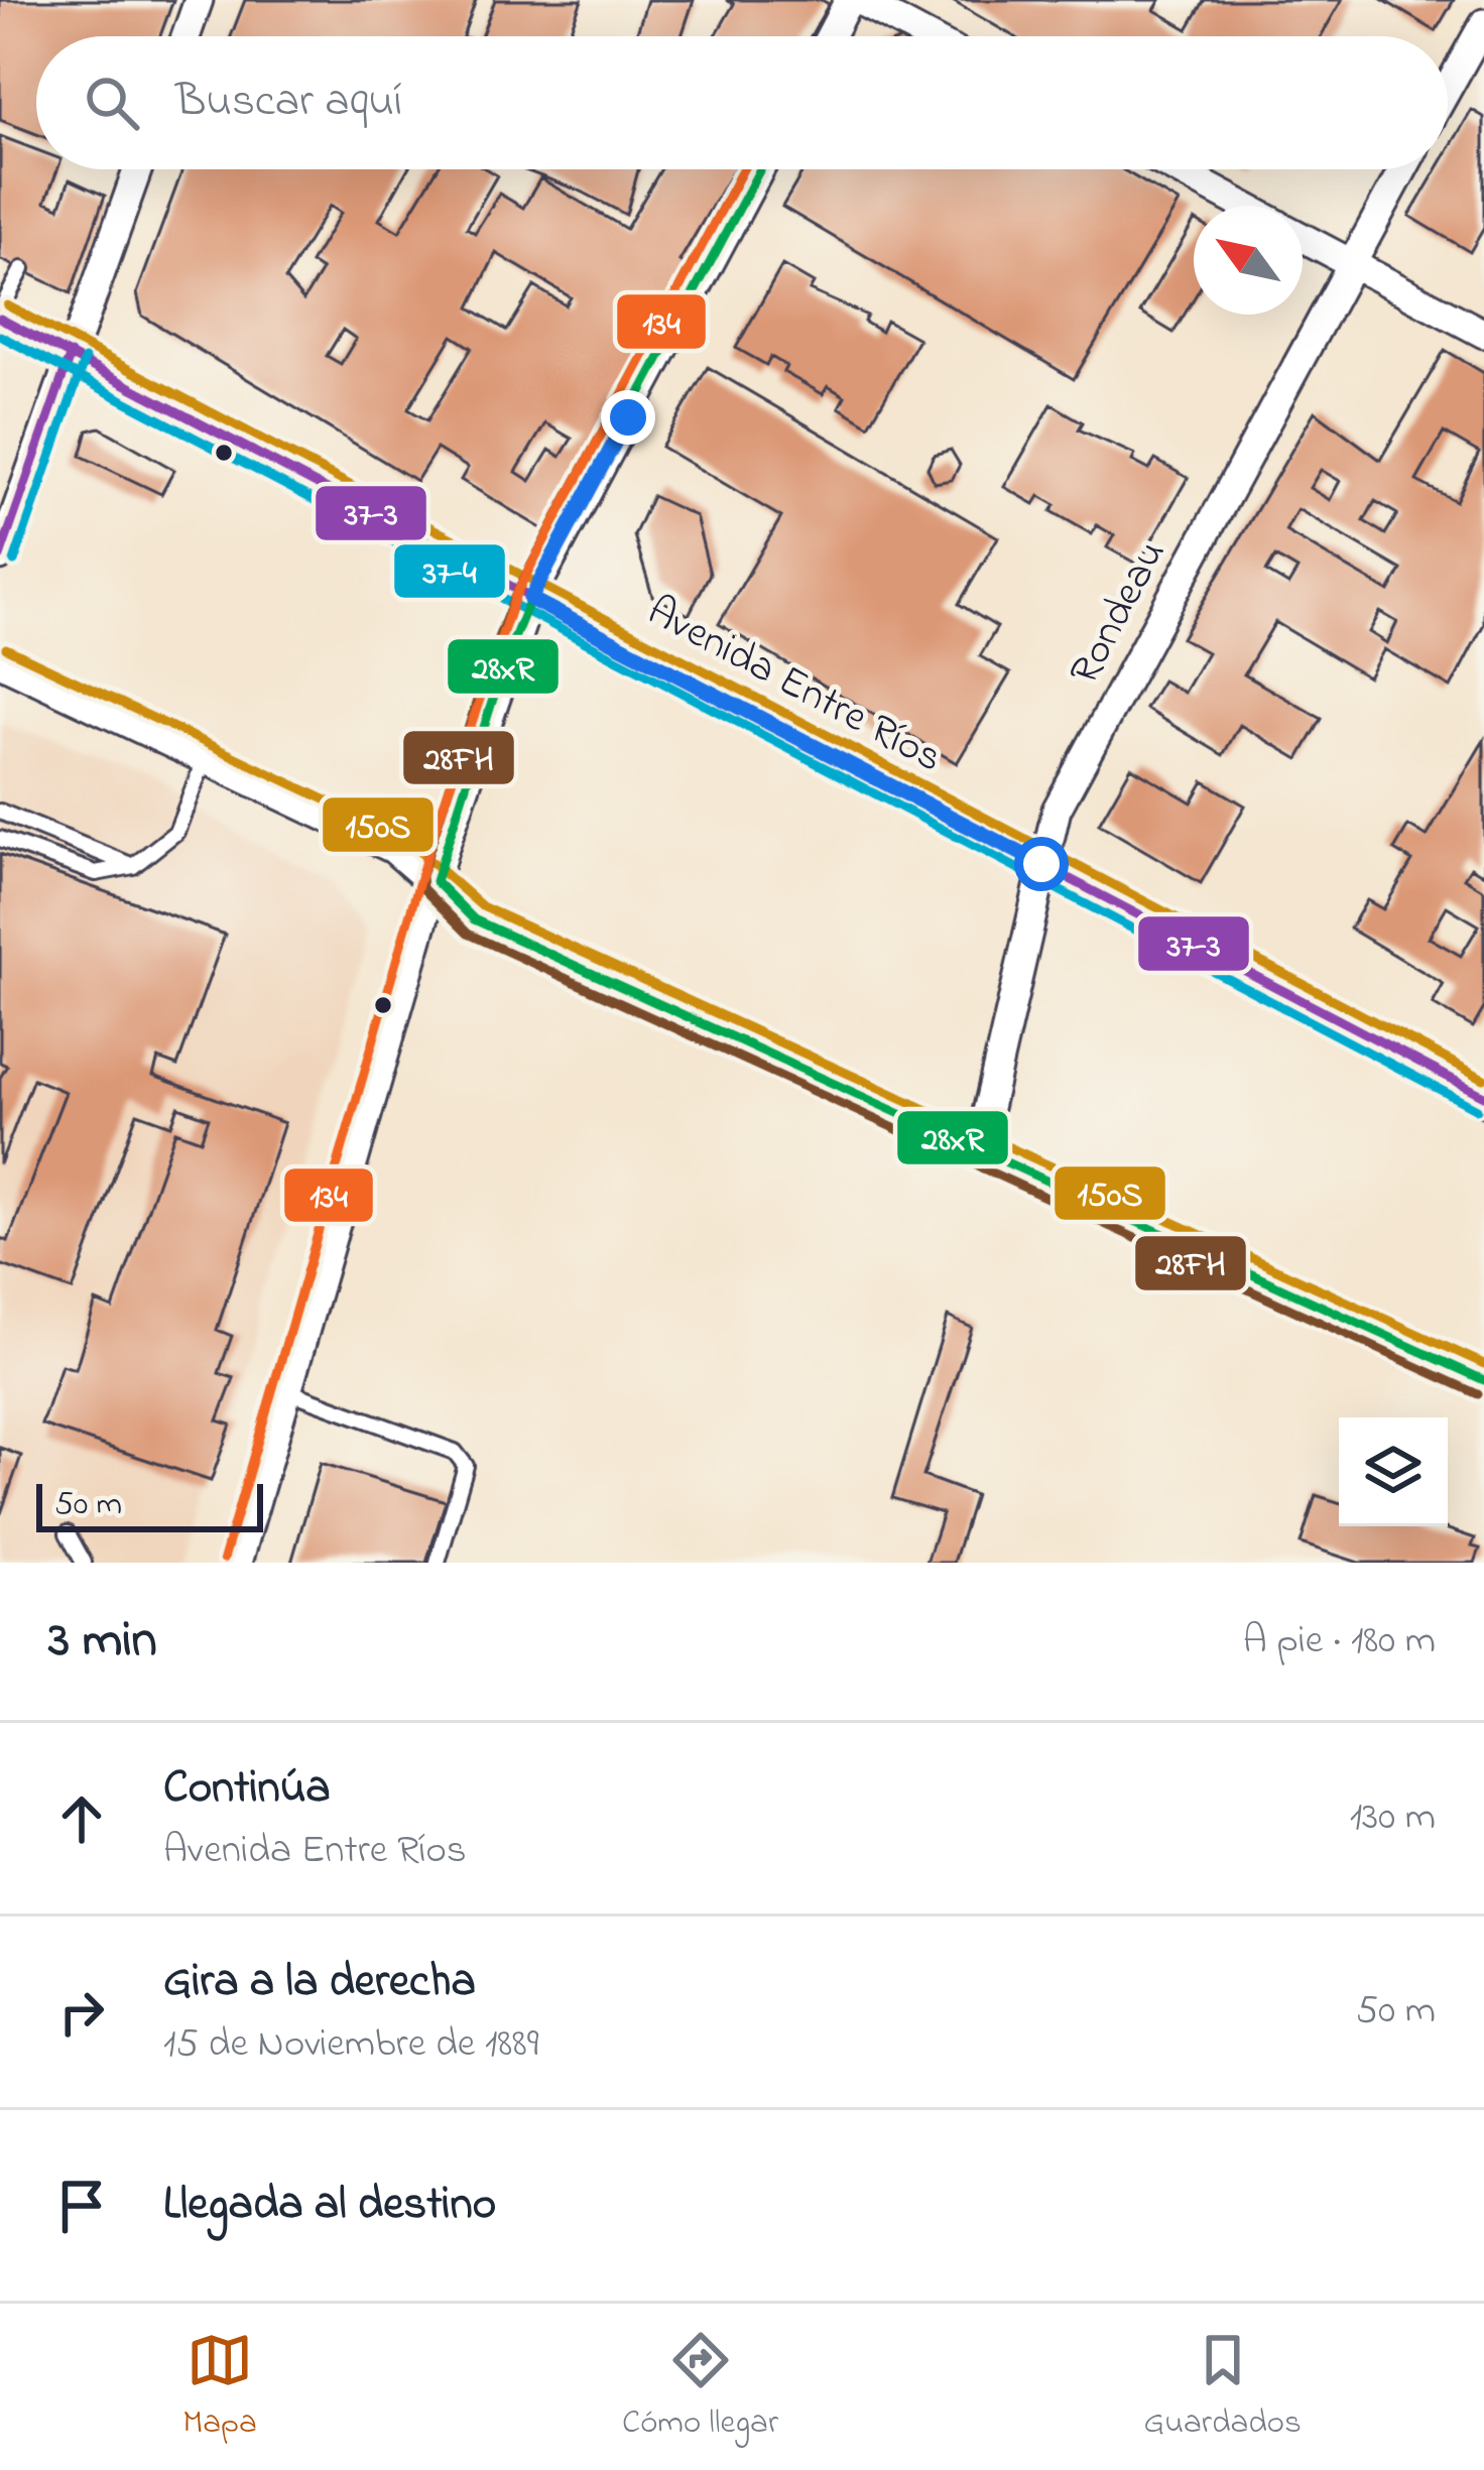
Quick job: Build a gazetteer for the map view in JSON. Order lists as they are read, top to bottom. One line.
{"streets":{"main road":["Avenida Entre Ríos"],"street":["Rondeau"]},"crossings":[["Rondeau","Avenida Entre Ríos"]],"lines":["transit line 28xR","transit line 28FH","transit line 134","transit line 150S","transit line 37-3","transit line 37-4"],"scale_bar":"50 m","north":"top left","page":{"search":"Buscar aquí","scale":"50 m","heading":["3 min","A pie · 180 m"],"list":[["Continúa","Avenida Entre Ríos","130 m"],["Gira a la derecha","15 de Noviembre de 1889","50 m"],"Llegada al destino"],"nav":["Mapa","Cómo llegar","Guardados"]}}
